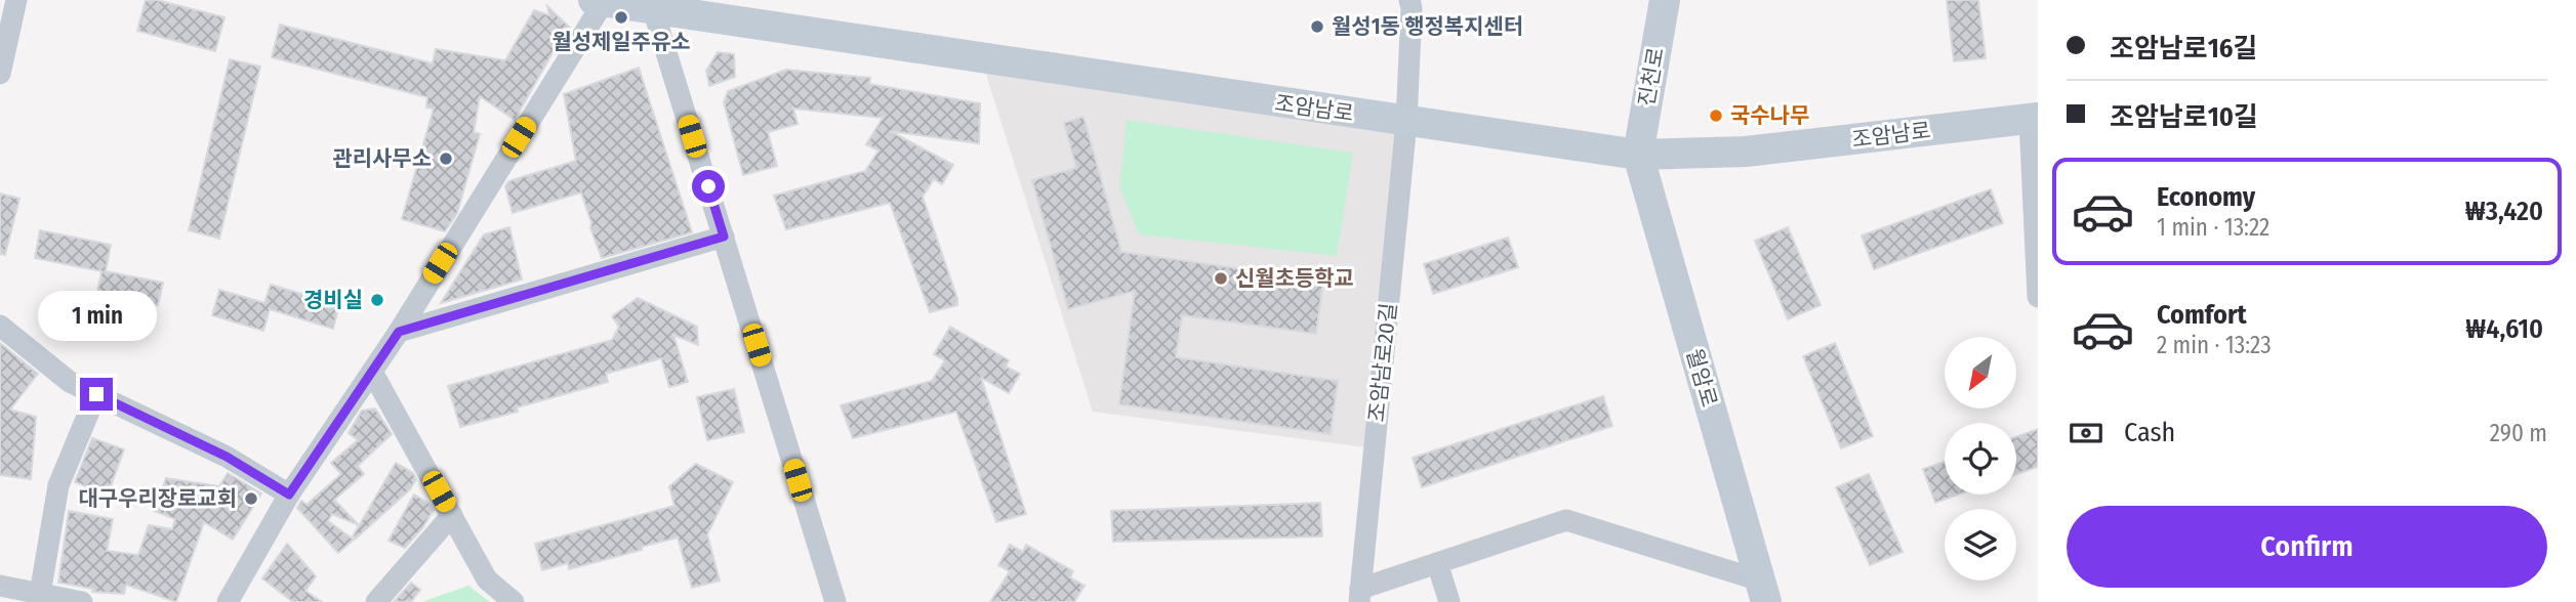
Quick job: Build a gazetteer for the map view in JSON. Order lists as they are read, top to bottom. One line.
{"streets":{"main road":["진천로","조암남로","월암로"],"street":["조암남로20길"]},"crossings":[["진천로","조암남로"],["진천로","월암로"],["조암남로","조암남로20길"],["조암남로","월암로"]],"places":["월성제일주유소","월성1동 행정복지센터","국수나무","관리사무소","신월초등학교","경비실","대구우리장로교회"],"north":"bottom left","page":{"banner":["조암남로16길","조암남로10길"],"list":[{"name":"Economy","note":"1 min · 13:22","value":"₩3,420"},{"name":"Comfort","note":"2 min · 13:23","value":"₩4,610"}],"bubble":"1 min","pay":["Cash","290 m"],"buttons":"Confirm"}}
